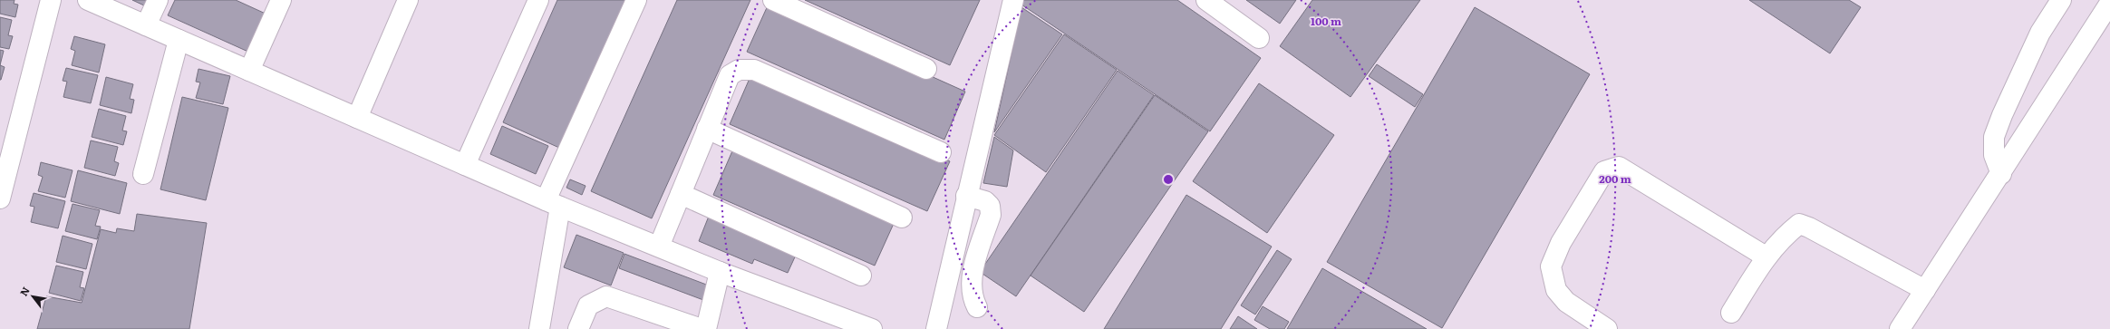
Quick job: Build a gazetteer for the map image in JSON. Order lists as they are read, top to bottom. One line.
{"north":"top left","rings":["100 m","200 m"]}
